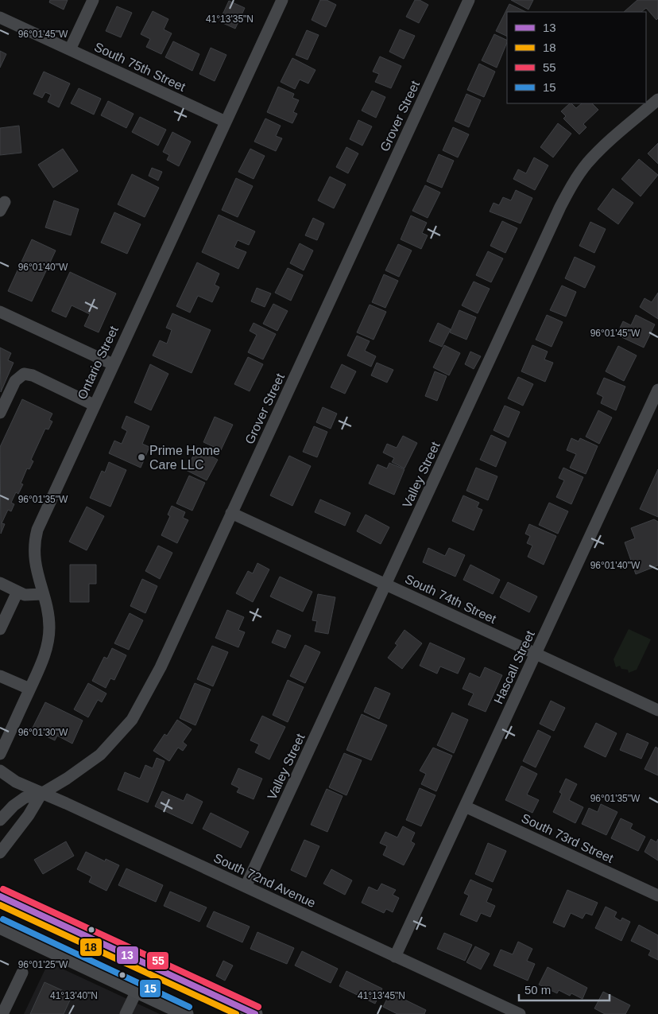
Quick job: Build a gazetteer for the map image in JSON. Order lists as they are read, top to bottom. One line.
{"streets":{"street":["South 75th Street","Grover Street","Ontario Street","Valley Street","South 74th Street","Hascall Street","South 73rd Street","South 72nd Avenue"]},"crossings":[["South 75th Street","Ontario Street"],["Grover Street","South 74th Street"],["Grover Street","South 72nd Avenue"],["Valley Street","South 74th Street"],["Valley Street","South 72nd Avenue"],["South 74th Street","Hascall Street"],["Hascall Street","South 73rd Street"],["Hascall Street","South 72nd Avenue"]],"places":["Prime Home Care LLC"],"lines":["transit line 55","transit line 13","transit line 18","transit line 15"],"legend":["13","18","55","15"],"scale_bar":"50 m","coordinates":["41°13'35\"N","96°01'45\"W","96°01'40\"W","96°01'35\"W","96°01'30\"W","96°01'25\"W","41°13'40\"N","41°13'45\"N"]}
